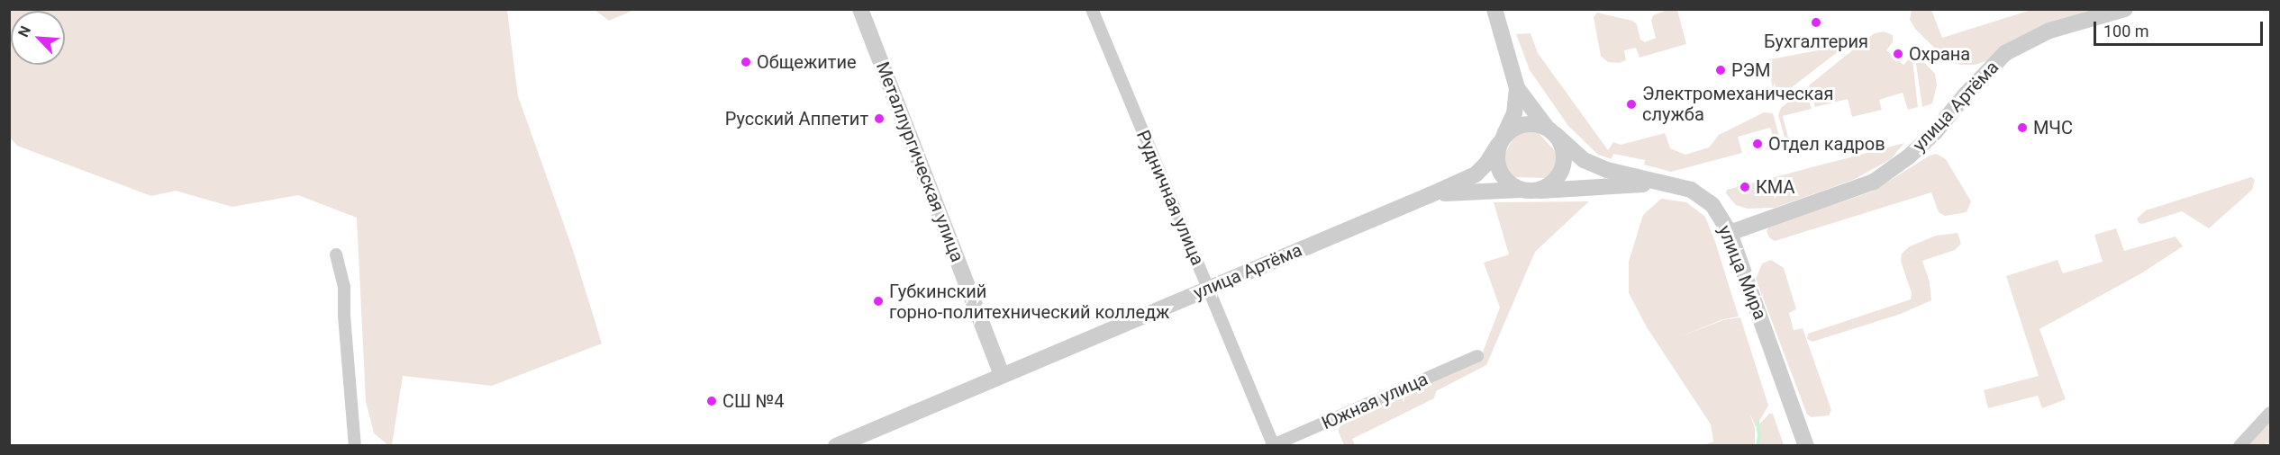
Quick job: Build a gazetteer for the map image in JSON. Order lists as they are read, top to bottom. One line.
{"streets":{"street":["улица Артёма","Металлургическая улица","Рудничная улица","улица Мира","Южная улица"]},"crossings":[["улица Артёма","Металлургическая улица"],["улица Артёма","Рудничная улица"],["улица Артёма","улица Мира"],["Рудничная улица","Южная улица"]],"places":["Бухгалтерия","Охрана","Общежитие","РЭМ","Электромеханическая служба","Русский Аппетит","МЧС","Отдел кадров","КМА","Губкинский горно-политехнический колледж","СШ №4"],"scale_bar":"100 m","north":"top left"}
